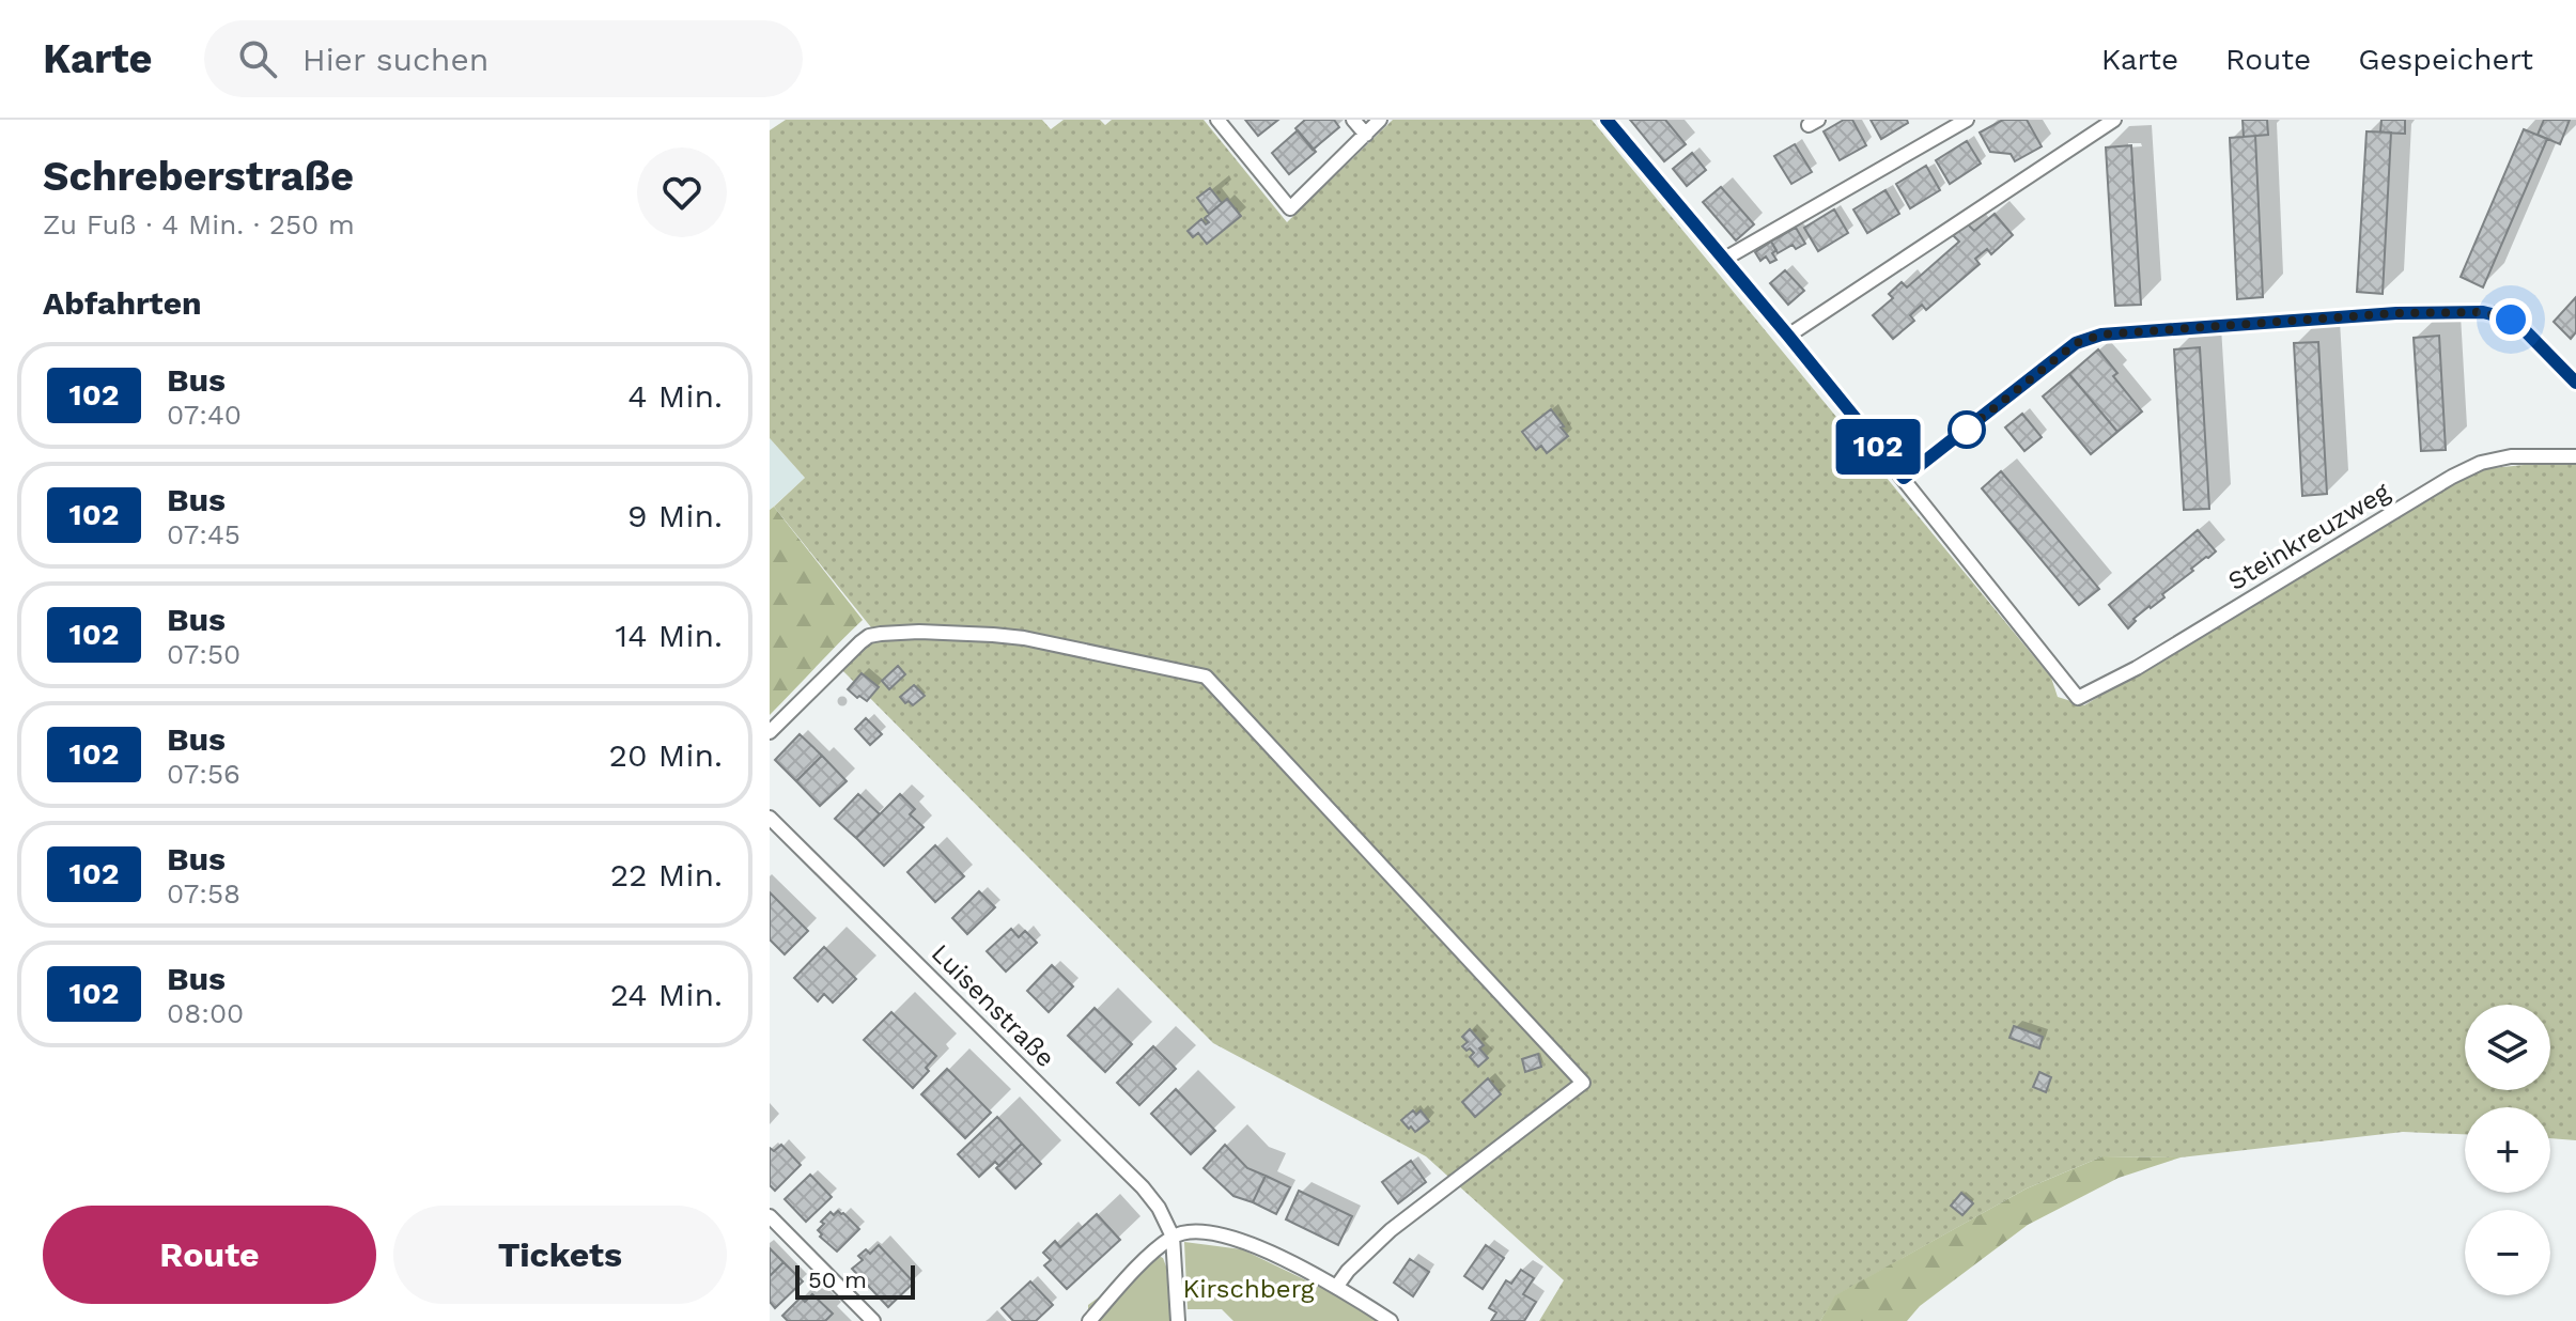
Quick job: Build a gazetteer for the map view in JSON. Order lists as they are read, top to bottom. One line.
{"streets":{"street":["Steinkreuzweg","Luisenstraße"]},"parks":["Kirschberg"],"lines":["bus line 102"],"scale_bar":"50 m","page":{"header":"Karte","search":"Hier suchen","nav":["Karte","Route","Gespeichert"],"heading":[["Schreberstraße","Zu Fuß · 4 Min. · 250 m"],"Abfahrten"],"on_map":"102","list":[{"mark":"102","name":"Bus","note":"07:40","value":"4 Min."},{"mark":"102","name":"Bus","note":"07:45","value":"9 Min."},{"mark":"102","name":"Bus","note":"07:50","value":"14 Min."},{"mark":"102","name":"Bus","note":"07:56","value":"20 Min."},{"mark":"102","name":"Bus","note":"07:58","value":"22 Min."},{"mark":"102","name":"Bus","note":"08:00","value":"24 Min."}],"map_buttons":["+","−"],"buttons":["Route","Tickets"],"scale":"50 m"}}
